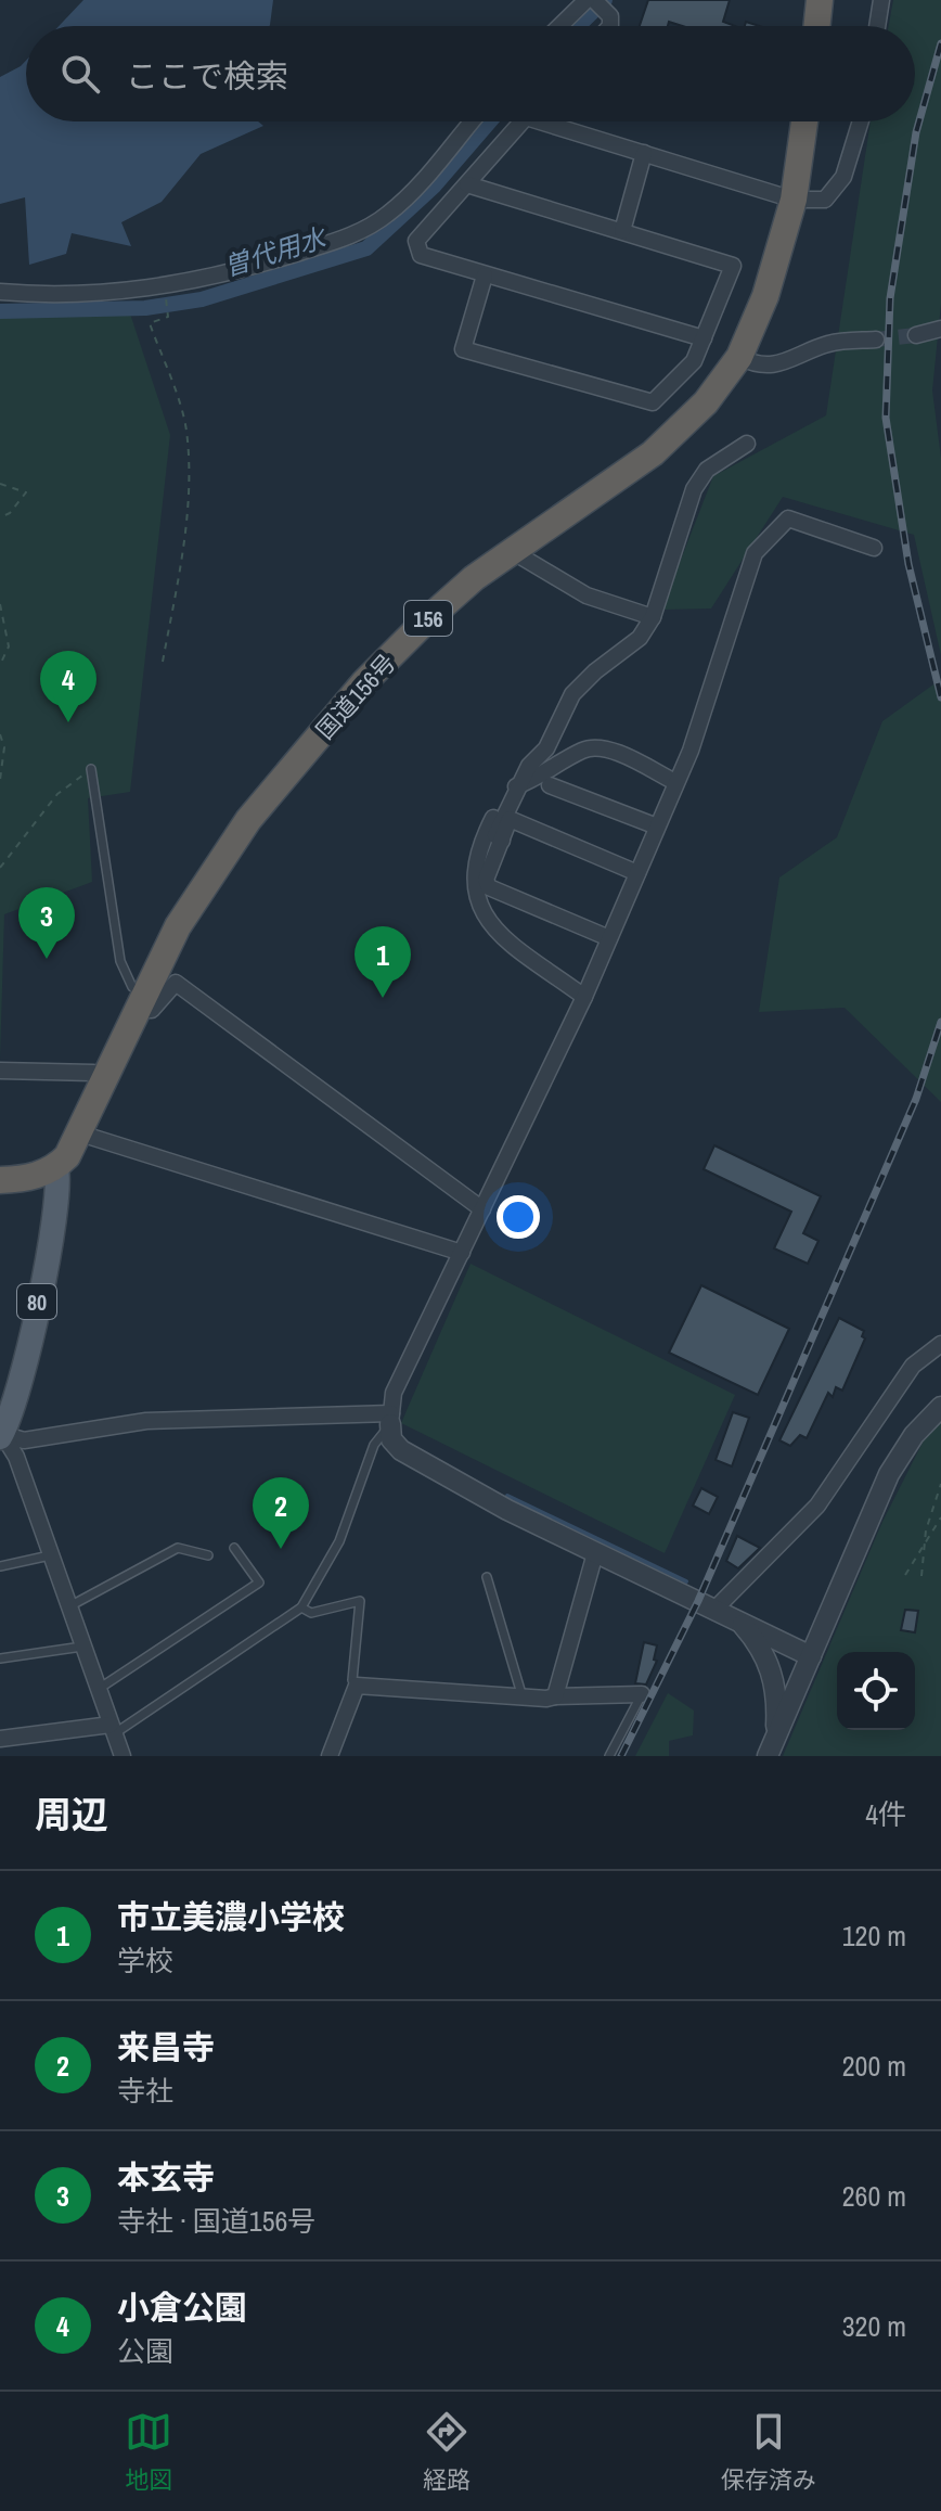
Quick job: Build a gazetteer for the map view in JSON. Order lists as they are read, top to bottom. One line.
{"streets":{"highway":["156","国道156号"],"main road":["80"]},"crossings":[["国道156号","80"]],"water":["曽代用水"],"page":{"search":"ここで検索","pins":["4","3","1","2"],"heading":["周辺","4件"],"list":[{"mark":"1","name":"市立美濃小学校","note":"学校","value":"120 m"},{"mark":"2","name":"来昌寺","note":"寺社","value":"200 m"},{"mark":"3","name":"本玄寺","note":"寺社 · 国道156号","value":"260 m"},{"mark":"4","name":"小倉公園","note":"公園","value":"320 m"}],"nav":["地図","経路","保存済み"]}}
